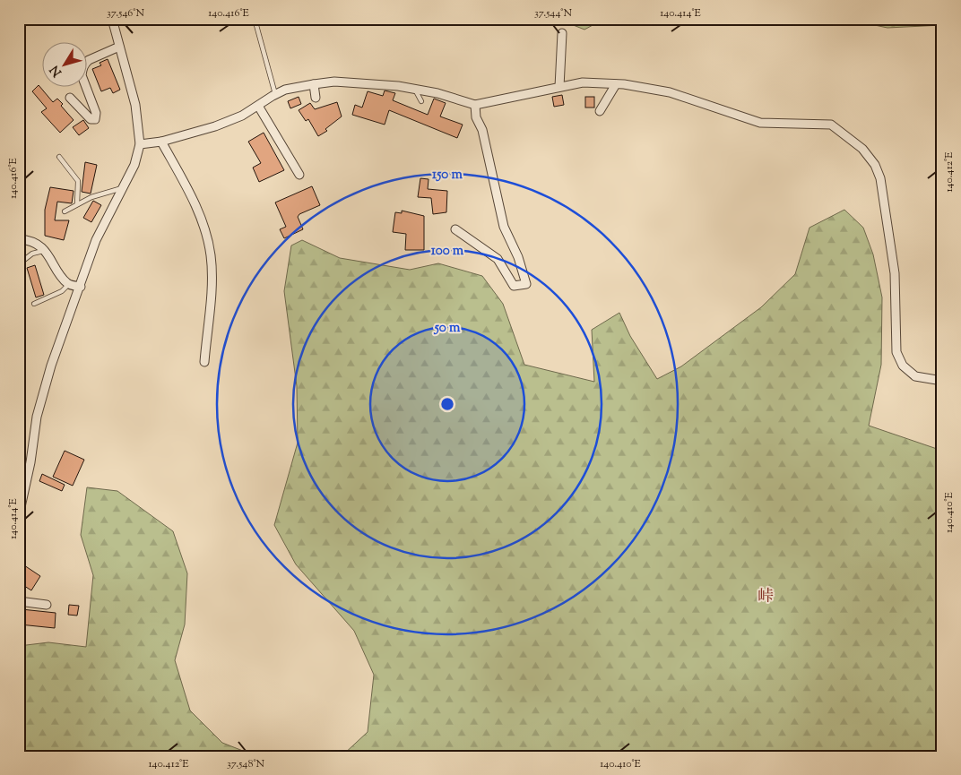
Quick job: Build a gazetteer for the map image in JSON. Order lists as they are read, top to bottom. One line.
{"districts":["峠"],"north":"bottom left","coordinates":["37.546°N","140.416°E","37.544°N","140.414°E","140.412°E","140.410°E","37.548°N"],"rings":["150 m","100 m","50 m"]}
